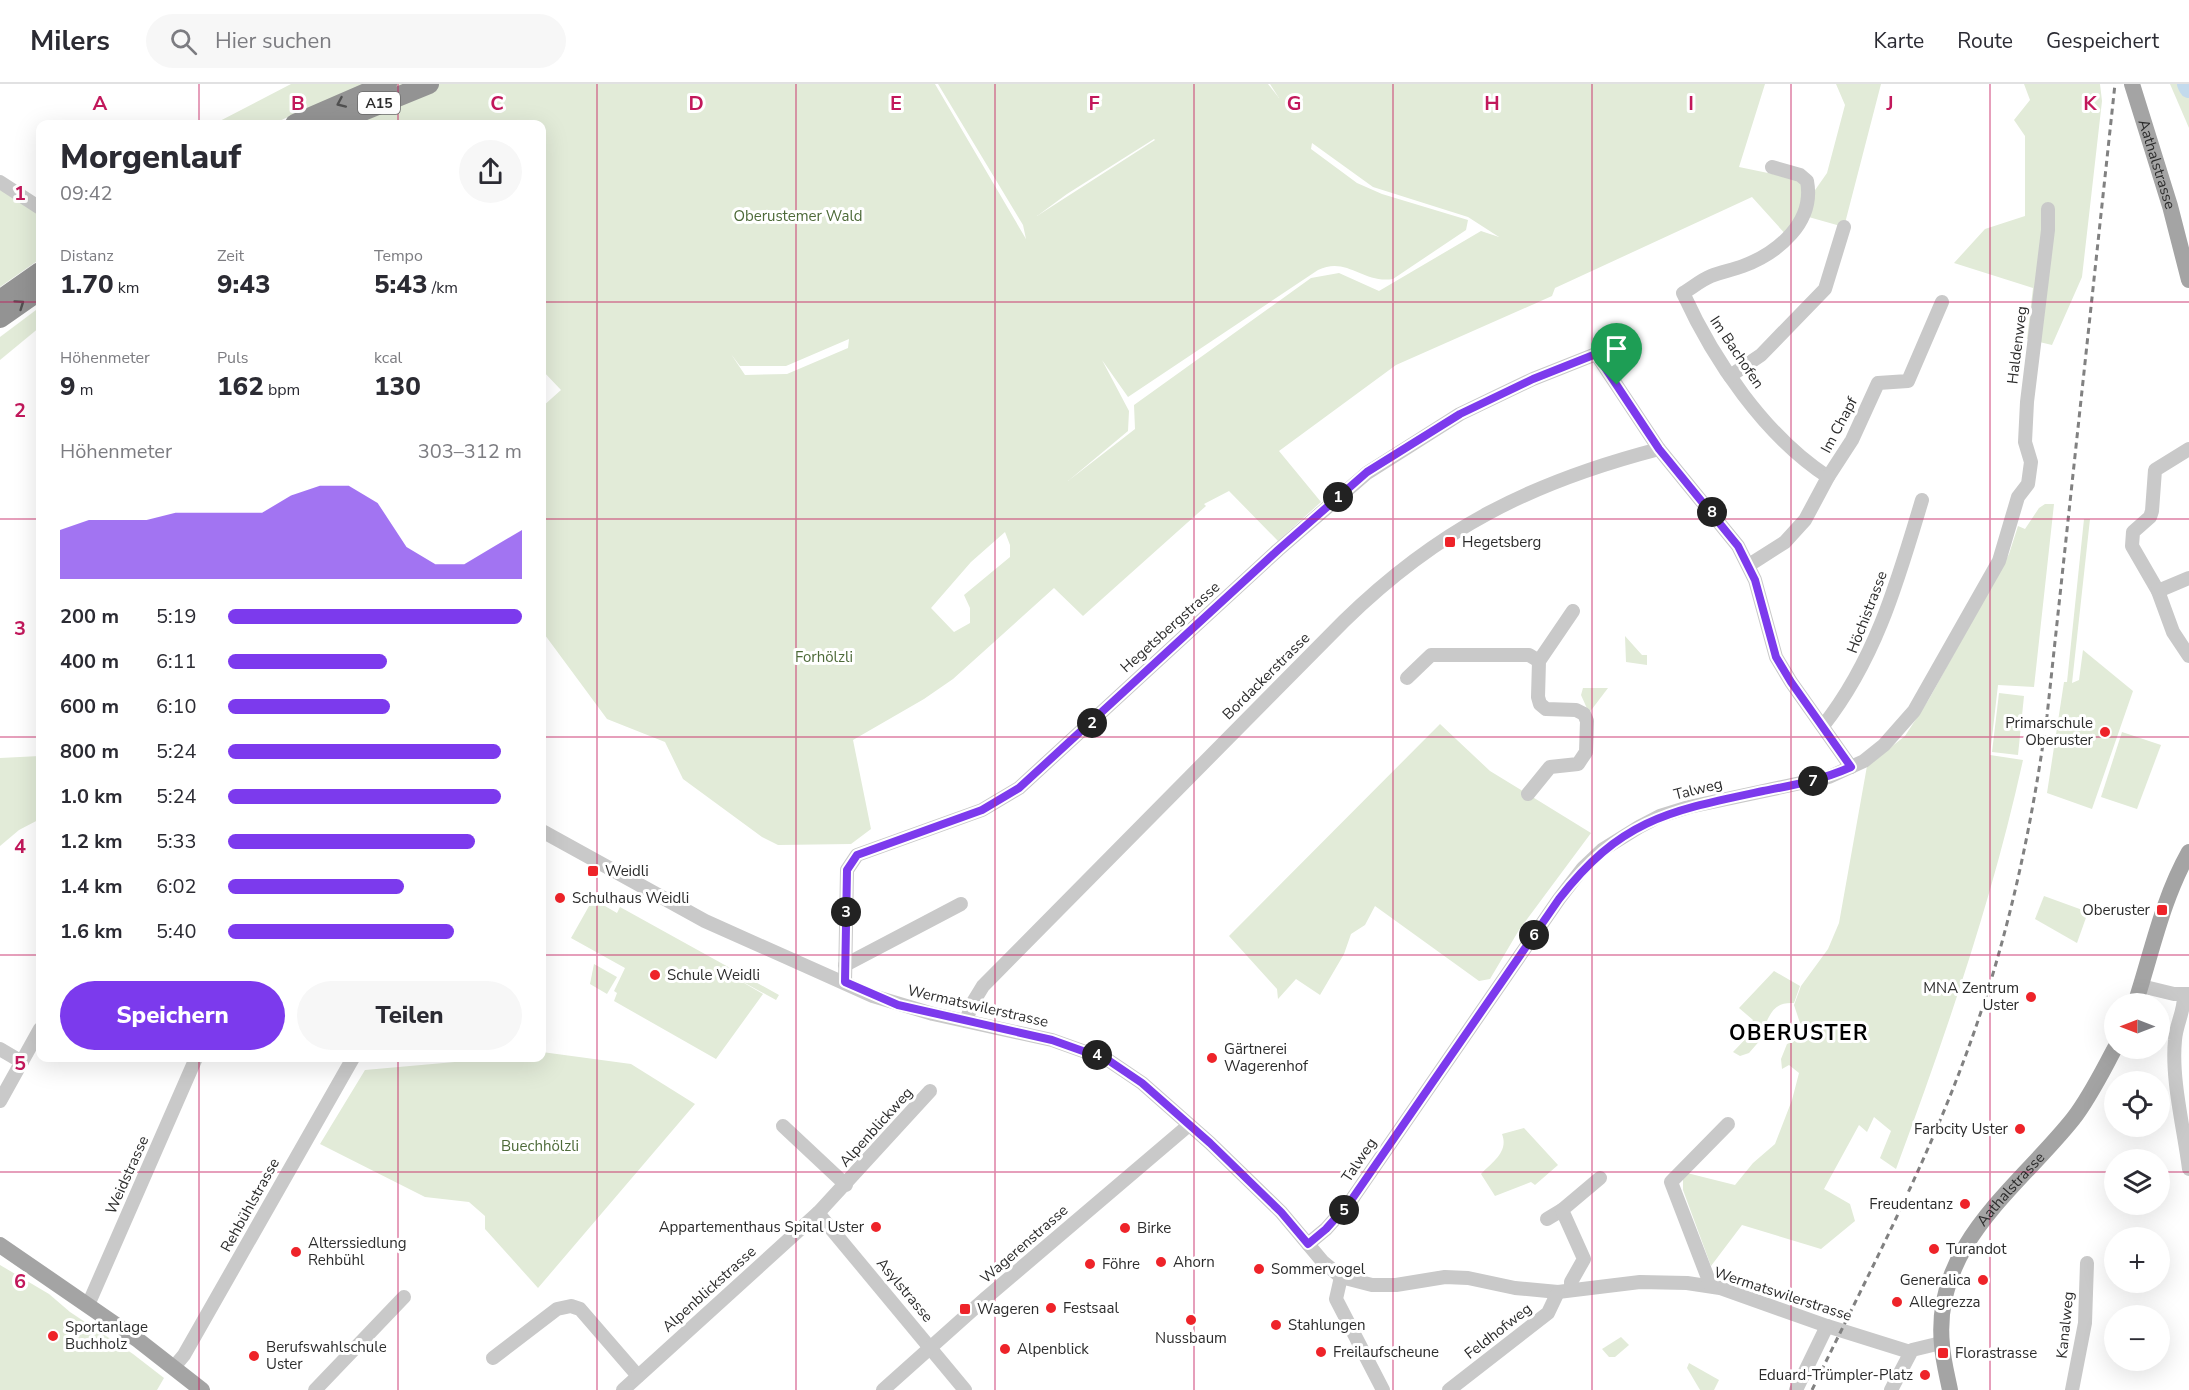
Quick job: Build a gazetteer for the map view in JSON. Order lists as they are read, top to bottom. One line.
{"streets":{"highway":["A15"],"main road":["Aathalstrasse"],"street":["Haldenweg","Im Bachofen","Im Chapf","Höchistrasse","Hegetsbergstrasse","Bordackerstrasse","Talweg","Wermatswilerstrasse","Alpenblickweg","Weidstrasse","Rehbühlstrasse","Wagerenstrasse","Alpenblickstrasse","Asylstrasse","Kanalweg","Feldhofweg"]},"crossings":[["Haldenweg","Talweg"],["Im Bachofen","Im Chapf"],["Hegetsbergstrasse","Bordackerstrasse"],["Hegetsbergstrasse","Wermatswilerstrasse"],["Bordackerstrasse","Wermatswilerstrasse"],["Talweg","Wermatswilerstrasse"],["Wermatswilerstrasse","Wagerenstrasse"],["Wermatswilerstrasse","Feldhofweg"],["Alpenblickweg","Alpenblickstrasse"],["Alpenblickweg","Asylstrasse"],["Wagerenstrasse","Asylstrasse"],["Alpenblickstrasse","Asylstrasse"]],"districts":["OBERUSTER"],"parks":["Oberustemer Wald","Forhölzli","Buechhölzli"],"places":{"transit":["Hegetsberg","Weidli","Oberuster","Wageren","Florastrasse"],"other":["Primarschule Oberuster","Schulhaus Weidli","Schule Weidli","MNA Zentrum Uster","Gärtnerei Wagerenhof","Farbcity Uster","Freudentanz","Appartementhaus Spital Uster","Birke","Turandot","Alterssiedlung Rehbühl","Ahorn","Föhre","Sommervogel","Generalica","Allegrezza","Festsaal","Nussbaum","Stahlungen","Sportanlage Buchholz","Alpenblick","Freilaufscheune","Berufswahlschule Uster","Eduard-Trümpler-Platz"]},"north":"left","page":{"header":"Milers","search":"Hier suchen","nav":["Karte","Route","Gespeichert"],"heading":["Morgenlauf","09:42"],"stats":[["Distanz","1.70 km"],["Zeit","9:43"],["Tempo","5:43 /km"],["Höhenmeter","9 m"],["Puls","162 bpm"],["kcal","130"]],"chart":["Höhenmeter","303–312 m"],"pins":["1","8","2","7","3","6","4","5"],"list":[{"name":"200 m","note":"5:19"},{"name":"400 m","note":"6:11"},{"name":"600 m","note":"6:10"},{"name":"800 m","note":"5:24"},{"name":"1.0 km","note":"5:24"},{"name":"1.2 km","note":"5:33"},{"name":"1.4 km","note":"6:02"},{"name":"1.6 km","note":"5:40"}],"buttons":["Speichern","Teilen"],"map_buttons":["+","−"]},"grid":{"columns":["A","B","C","D","E","F","G","H","I","J","K"],"rows":["1","2","3","4","5","6"]}}
